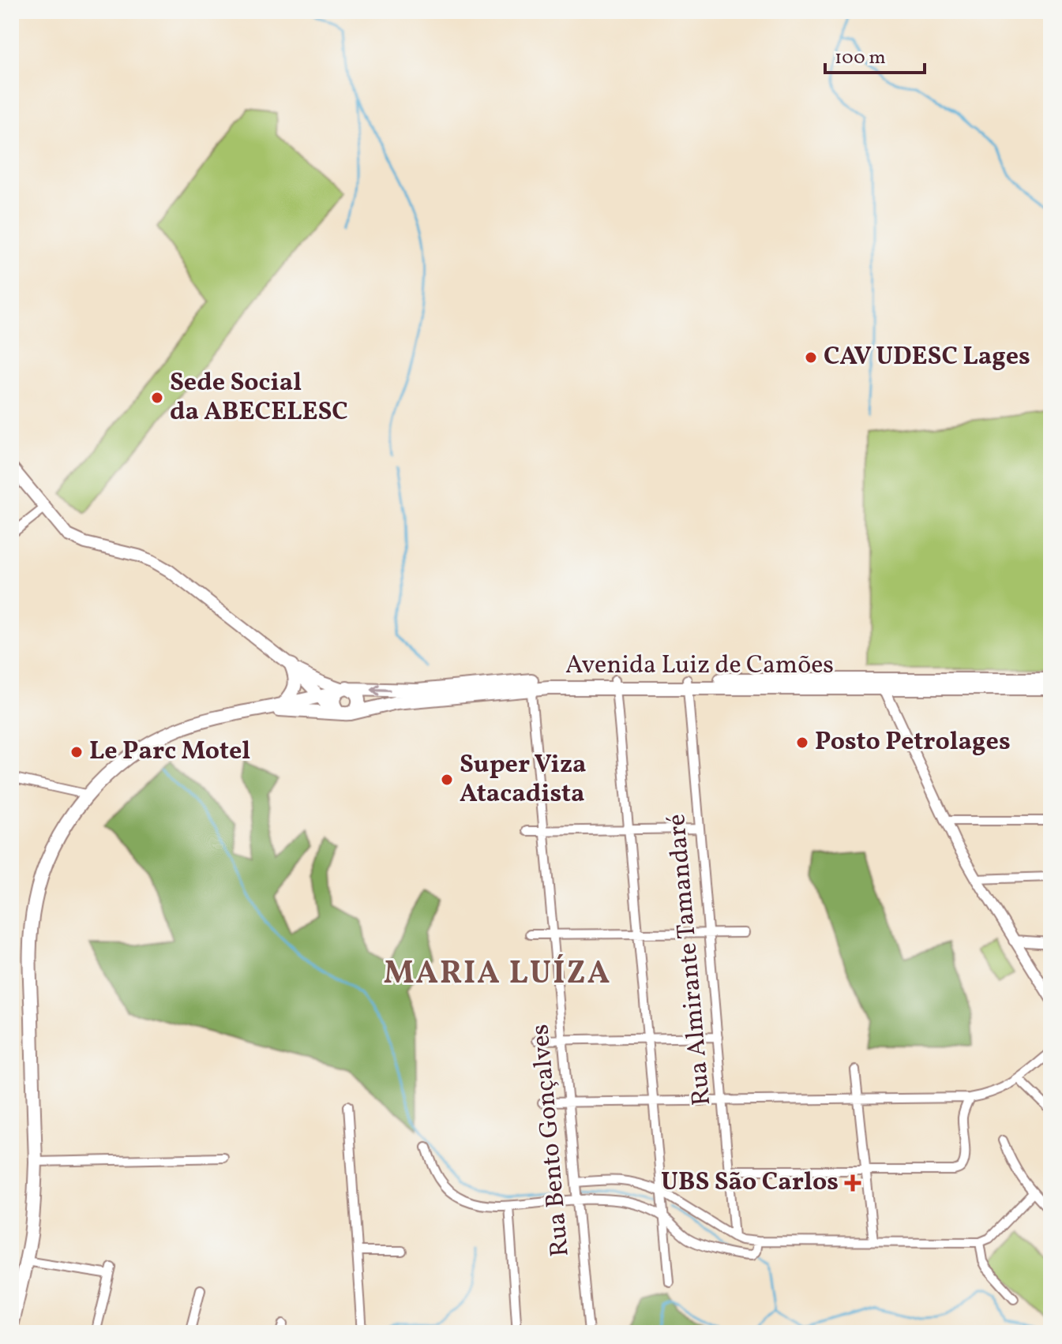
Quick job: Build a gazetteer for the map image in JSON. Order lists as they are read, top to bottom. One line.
{"streets":{"main road":["Avenida Luiz de Camões"],"street":["Rua Almirante Tamandaré","Rua Bento Gonçalves"]},"crossings":[["Avenida Luiz de Camões","Rua Almirante Tamandaré"],["Avenida Luiz de Camões","Rua Bento Gonçalves"]],"districts":["MARIA LUÍZA"],"places":{"other":["CAV UDESC Lages","Sede Social da ABECELESC","Posto Petrolages","Le Parc Motel","Super Viza Atacadista"],"health":["UBS São Carlos"]},"scale_bar":"100 m"}
